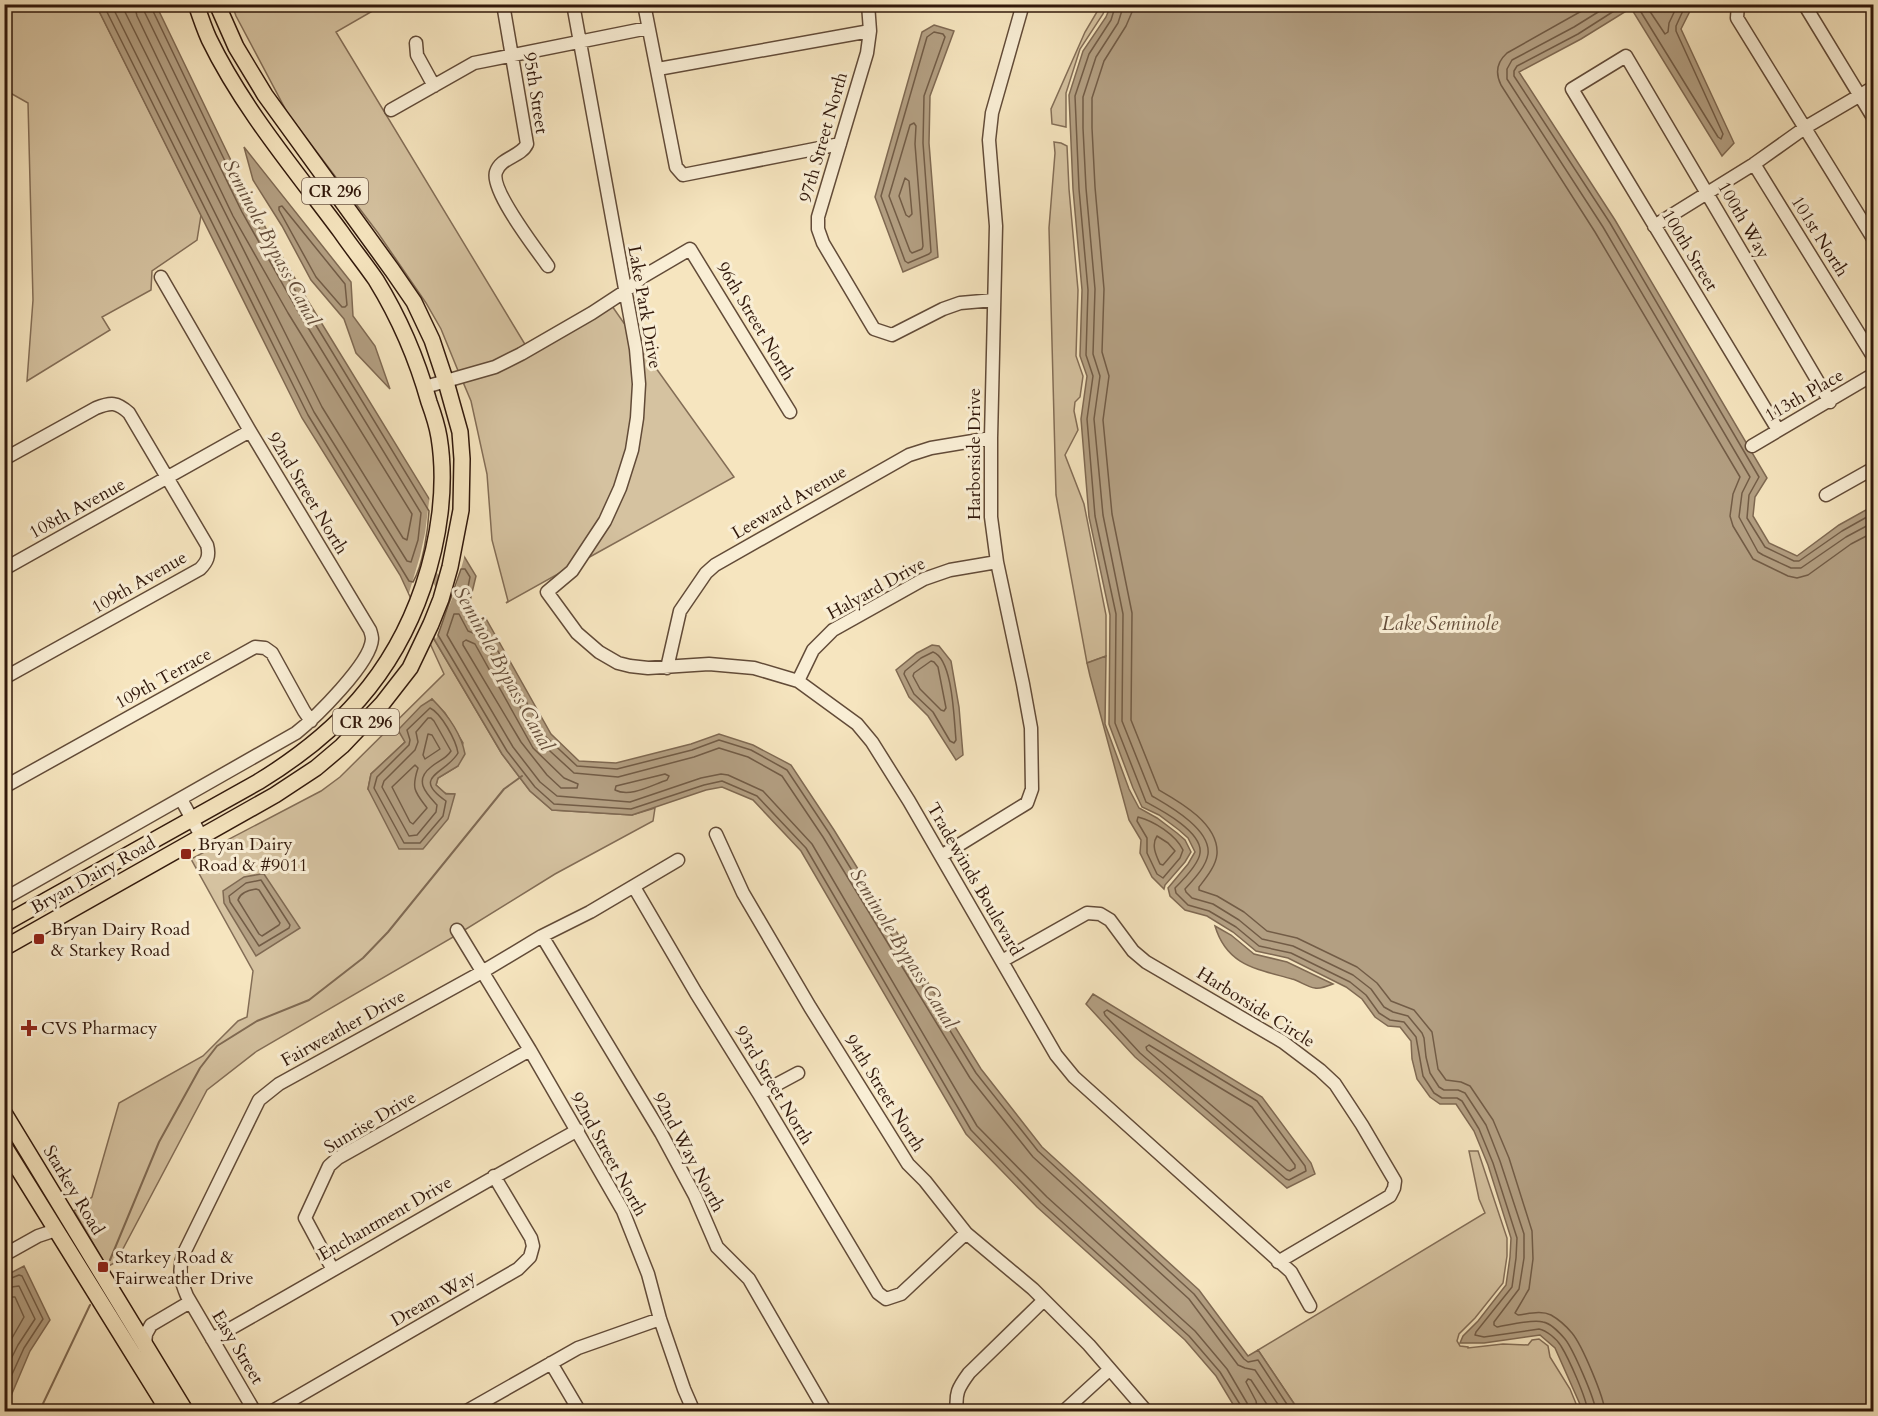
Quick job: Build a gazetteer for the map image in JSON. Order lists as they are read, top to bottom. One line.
{"streets":{"main road":["CR 296","Bryan Dairy Road","Starkey Road"],"street":["95th Street","97th Street North","100th Way","101st North","100th Street","Lake Park Drive","96th Street North","113th Place","Harborside Drive","92nd Street North","Leeward Avenue","108th Avenue","109th Avenue","Halyard Drive","109th Terrace","Tradewinds Boulevard","Harborside Circle","Fairweather Drive","93rd Street North","94th Street North","Sunrise Drive","92nd Way North","Enchantment Drive","Dream Way","Easy Street"]},"crossings":[["97th Street North","Harborside Drive"],["CR 296","Bryan Dairy Road"],["100th Way","100th Street"],["100th Way","113th Place"],["100th Street","113th Place"],["Lake Park Drive","96th Street North"],["Lake Park Drive","Tradewinds Boulevard"],["Harborside Drive","Leeward Avenue"],["Harborside Drive","Halyard Drive"],["Harborside Drive","Tradewinds Boulevard"],["92nd Street North","108th Avenue"],["92nd Street North","109th Terrace"],["92nd Street North","Bryan Dairy Road"],["92nd Street North","Fairweather Drive"],["92nd Street North","Sunrise Drive"],["92nd Street North","Enchantment Drive"],["Leeward Avenue","Tradewinds Boulevard"],["108th Avenue","109th Avenue"],["Halyard Drive","Tradewinds Boulevard"],["109th Terrace","Bryan Dairy Road"],["Tradewinds Boulevard","Harborside Circle"],["Fairweather Drive","93rd Street North"],["Fairweather Drive","92nd Way North"],["Fairweather Drive","Easy Street"],["93rd Street North","94th Street North"],["Sunrise Drive","Enchantment Drive"],["Enchantment Drive","Dream Way"],["Enchantment Drive","Easy Street"]],"water":["Seminole Bypass Canal","Lake Seminole"],"places":{"transit":["Bryan Dairy Road & #9011","Bryan Dairy Road & Starkey Road","Starkey Road & Fairweather Drive"],"health":["CVS Pharmacy"]}}
